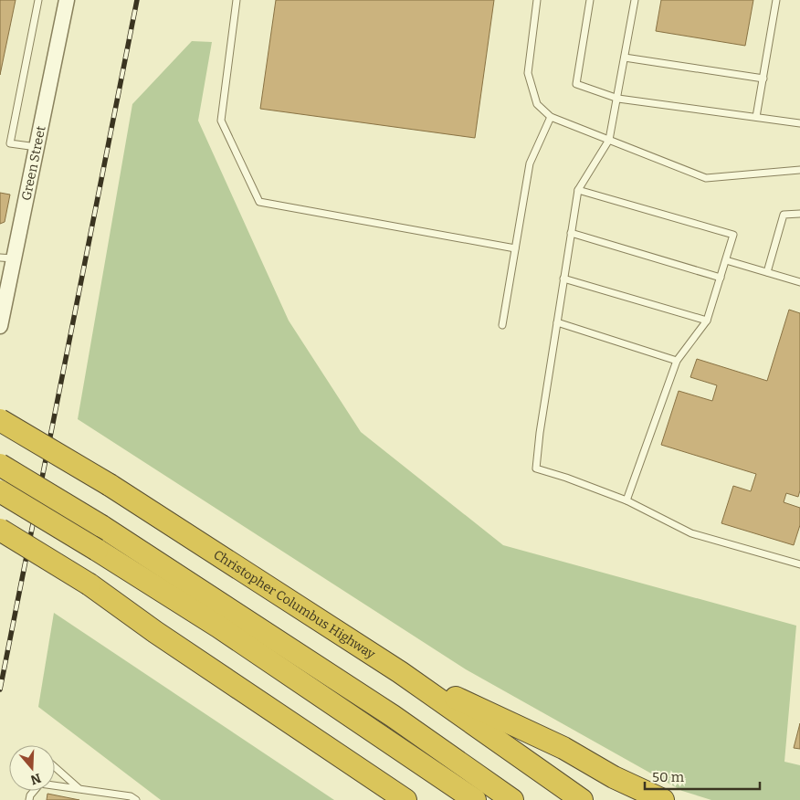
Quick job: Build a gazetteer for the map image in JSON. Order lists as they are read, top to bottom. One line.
{"streets":{"highway":["Christopher Columbus Highway"],"street":["Green Street"]},"scale_bar":"50 m","north":"bottom"}
